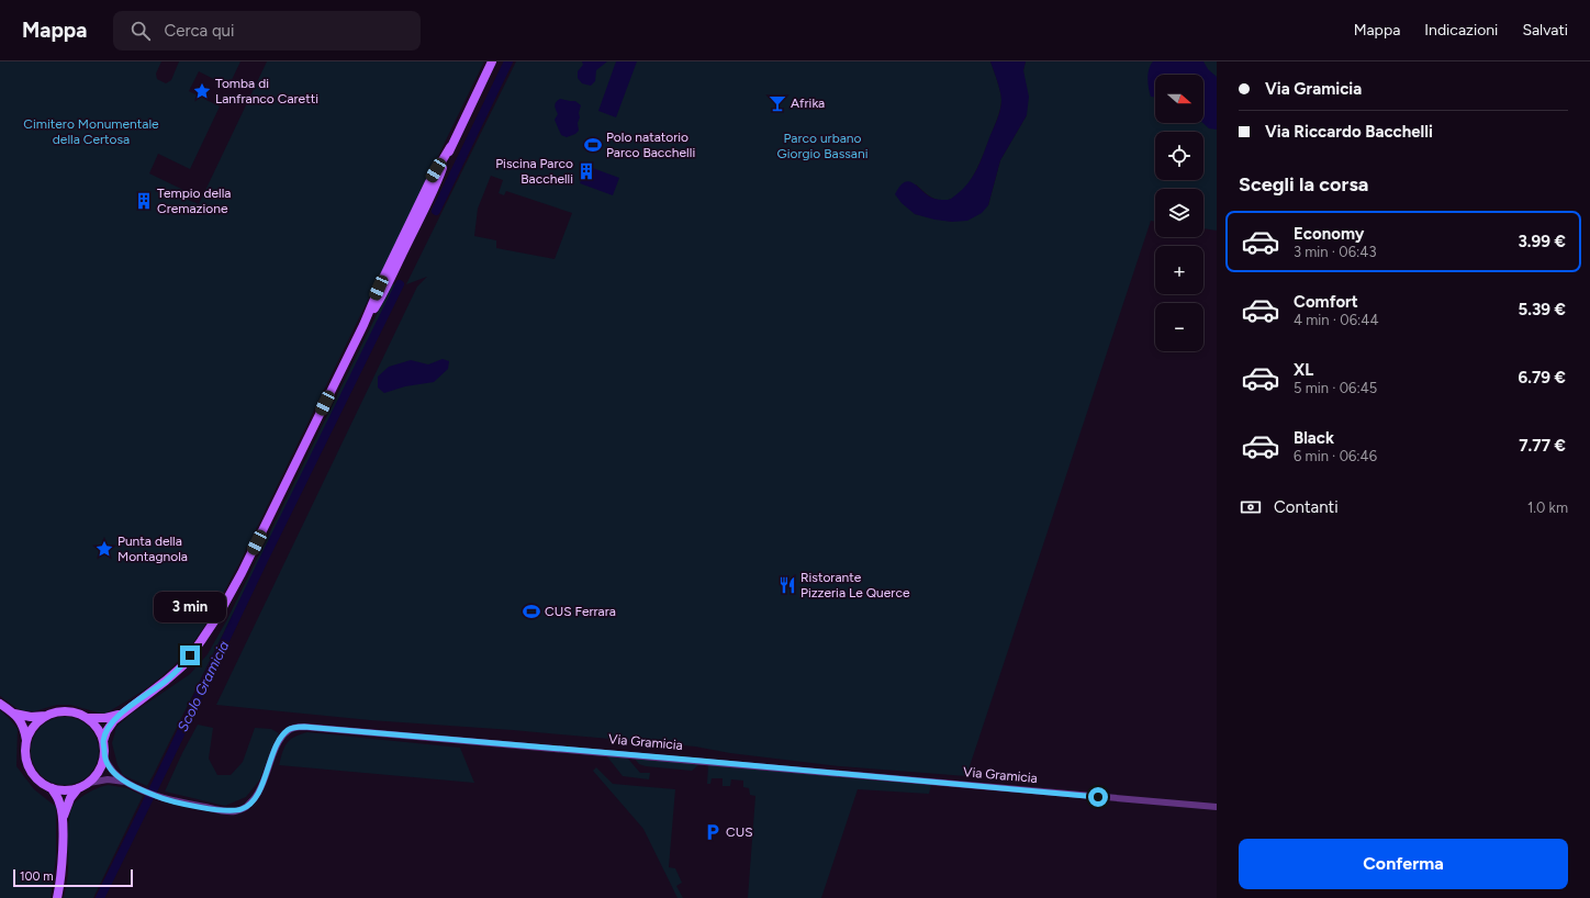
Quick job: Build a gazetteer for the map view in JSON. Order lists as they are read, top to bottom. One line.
{"streets":{"main road":["Via Gramicia"]},"water":["Scolo Gramicia"],"parks":["Cimitero Monumentale della Certosa","Parco urbano Giorgio Bassani"],"places":{"place":["Tomba di Lanfranco Caretti","Punta della Montagnola"],"bar":["Afrika"],"sports":["Polo natatorio Parco Bacchelli","CUS Ferrara"],"building":["Piscina Parco Bacchelli","Tempio della Cremazione"],"restaurant":["Ristorante Pizzeria Le Querce"],"parking":["CUS"]},"scale_bar":"100 m","north":"right","page":{"header":"Mappa","search":"Cerca qui","nav":["Mappa","Indicazioni","Salvati"],"banner":["Via Gramicia","Via Riccardo Bacchelli"],"map_buttons":["+","−"],"heading":"Scegli la corsa","list":[{"name":"Economy","note":"3 min · 06:43","value":"3.99 €"},{"name":"Comfort","note":"4 min · 06:44","value":"5.39 €"},{"name":"XL","note":"5 min · 06:45","value":"6.79 €"},{"name":"Black","note":"6 min · 06:46","value":"7.77 €"}],"pay":["Contanti","1.0 km"],"bubble":"3 min","buttons":"Conferma","scale":"100 m"}}
